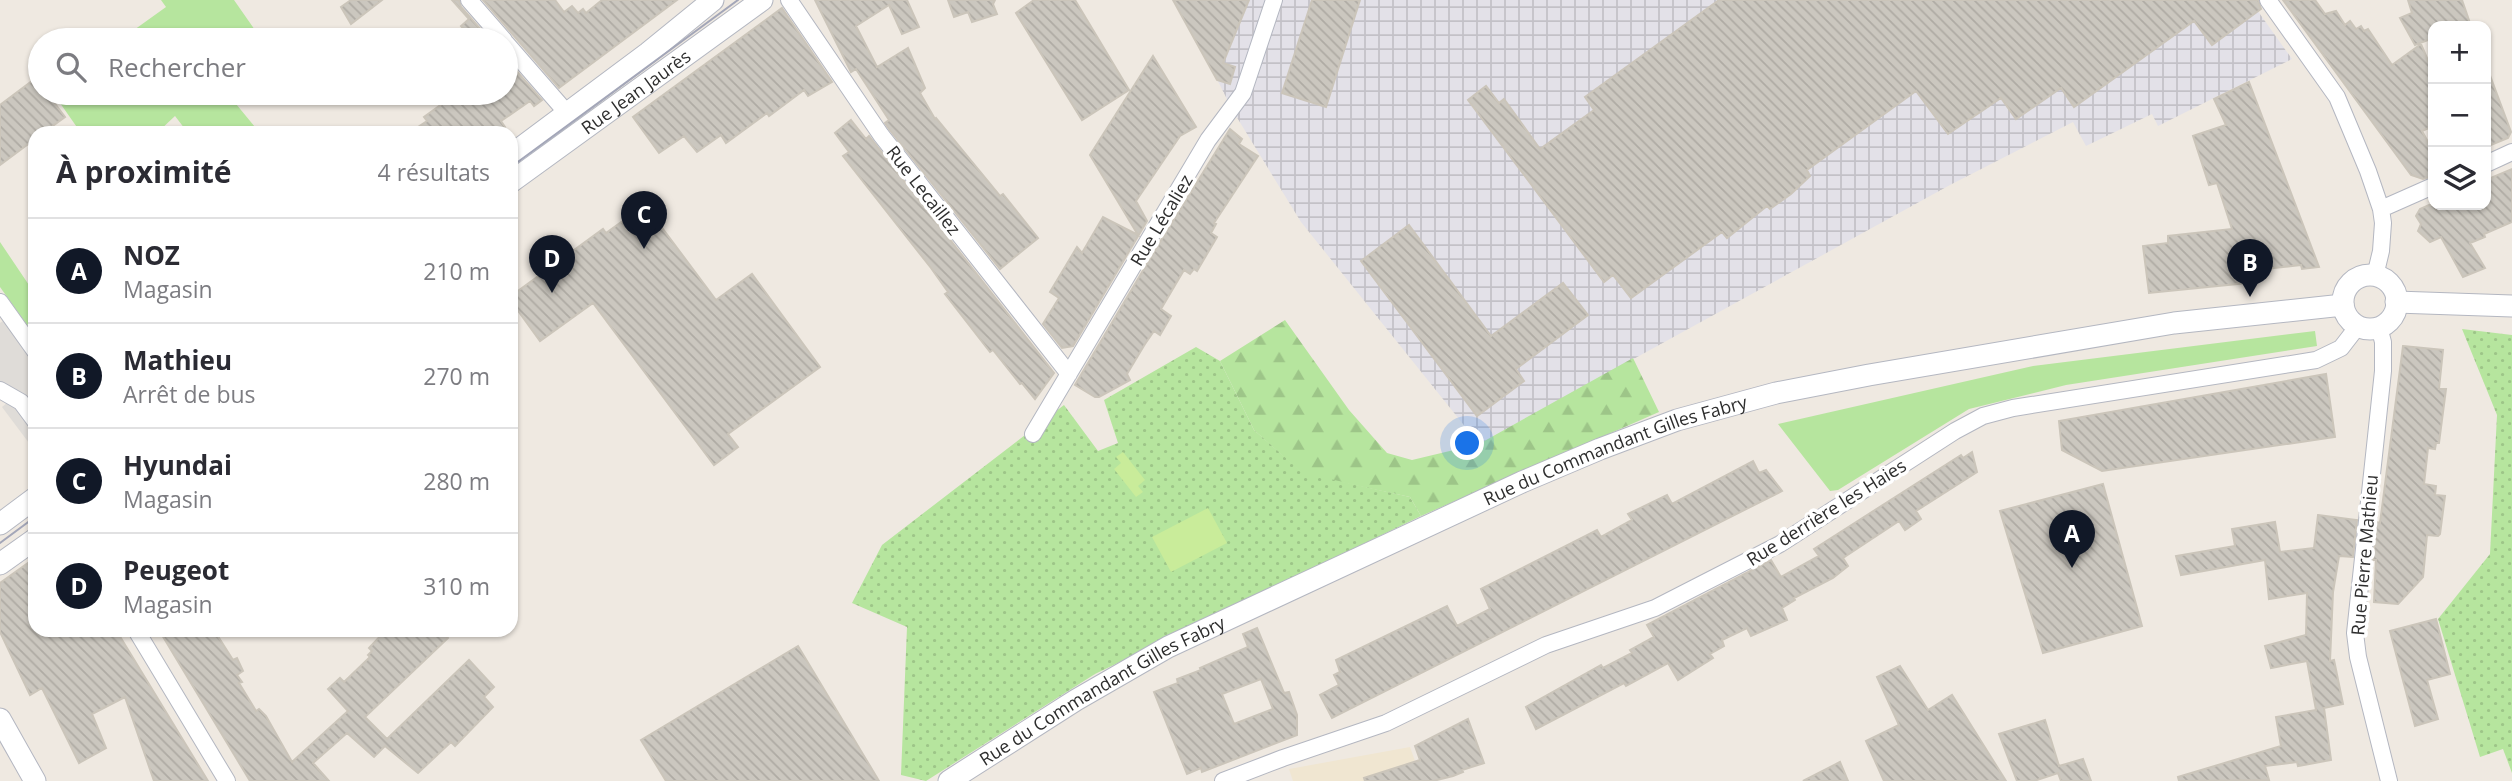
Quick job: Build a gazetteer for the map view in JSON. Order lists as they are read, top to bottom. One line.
{"streets":{"street":["Rue Jean Jaurès","Rue Lecaillez","Rue Lécaliez","Rue du Commandant Gilles Fabry","Rue derrière les Haies","Rue Pierre Mathieu"]},"crossings":[["Rue Lecaillez","Rue Lécaliez"],["Rue du Commandant Gilles Fabry","Rue derrière les Haies"],["Rue du Commandant Gilles Fabry","Rue Pierre Mathieu"],["Rue derrière les Haies","Rue Pierre Mathieu"]],"page":{"map_buttons":["+","−"],"search":"Rechercher","heading":["À proximité","4 résultats"],"pins":["C","D","B","A"],"list":[{"mark":"A","name":"NOZ","note":"Magasin","value":"210 m"},{"mark":"B","name":"Mathieu","note":"Arrêt de bus","value":"270 m"},{"mark":"C","name":"Hyundai","note":"Magasin","value":"280 m"},{"mark":"D","name":"Peugeot","note":"Magasin","value":"310 m"}]}}
